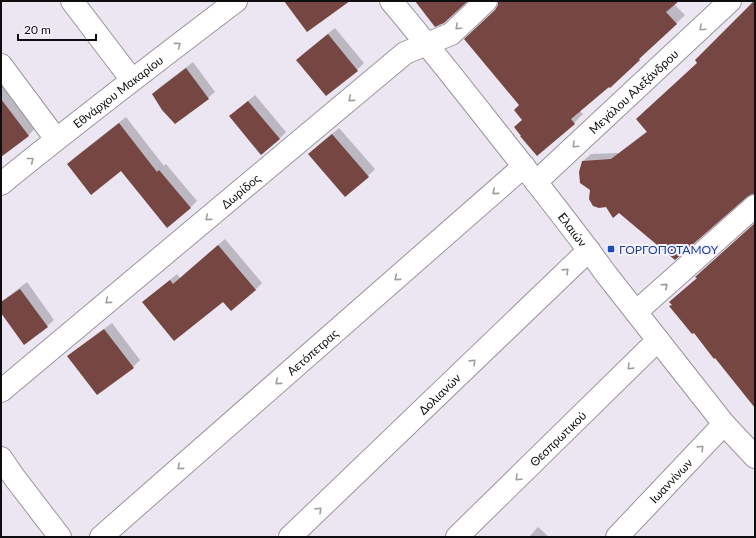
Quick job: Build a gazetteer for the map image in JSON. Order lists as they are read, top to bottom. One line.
{"streets":{"street":["Μεγάλου Αλεξάνδρου","Εθνάρχου Μακαρίου","Δωρίδος","Ελαιών","Αετόπετρας","Δολιανών","Θεσπρωτικού","Ιωαννίνων"]},"crossings":[["Μεγάλου Αλεξάνδρου","Ελαιών"],["Μεγάλου Αλεξάνδρου","Αετόπετρας"],["Δωρίδος","Ελαιών"],["Ελαιών","Αετόπετρας"],["Ελαιών","Δολιανών"],["Ελαιών","Θεσπρωτικού"],["Ελαιών","Ιωαννίνων"]],"one_way":["Εθνάρχου Μακαρίου","Δωρίδος","Αετόπετρας","Δολιανών","Θεσπρωτικού","Ιωαννίνων"],"places":{"transit":["ΓΟΡΓΟΠΟΤΑΜΟΥ"]},"scale_bar":"20 m"}
